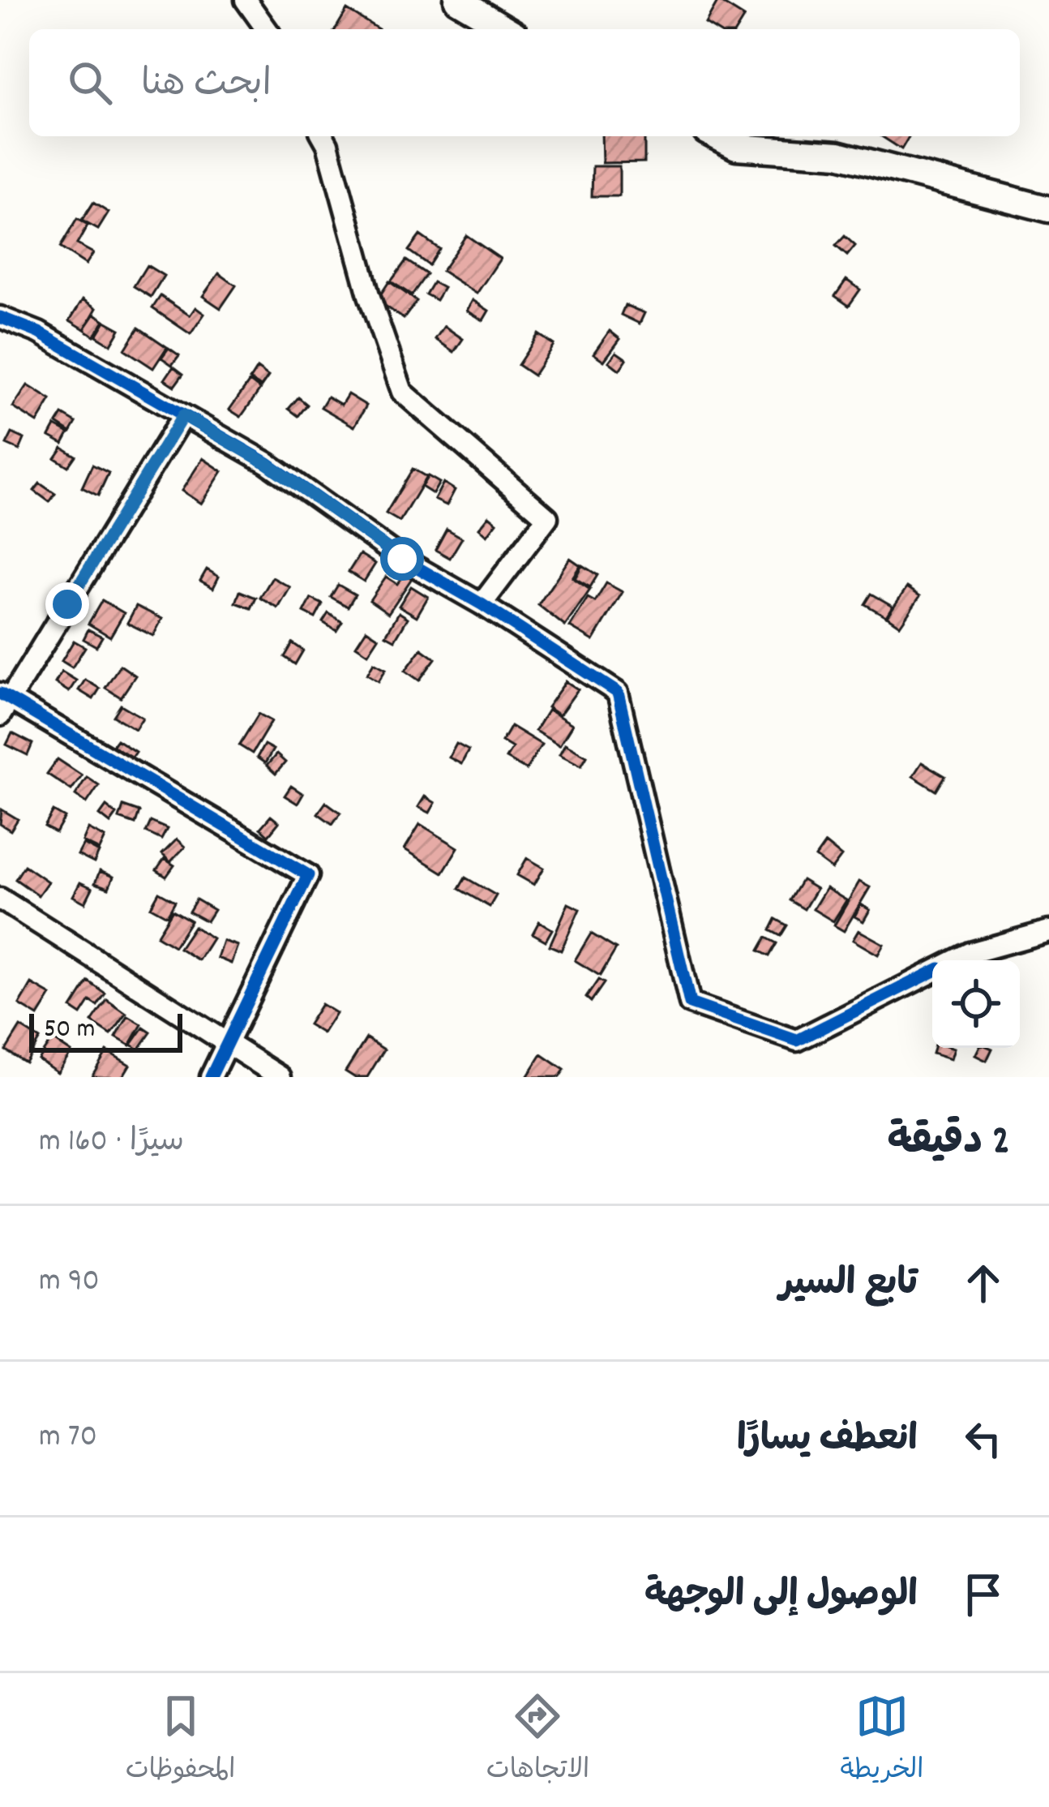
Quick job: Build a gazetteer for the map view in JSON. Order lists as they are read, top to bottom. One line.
{"scale_bar":"50 m","page":{"search":"ابحث هنا","scale":"50 m","heading":["2 دقيقة","سيرًا · 160 m"],"list":[["تابع السير","90 m"],["انعطف يسارًا","70 m"],"الوصول إلى الوجهة"],"nav":["الخريطة","الاتجاهات","المحفوظات"]}}
